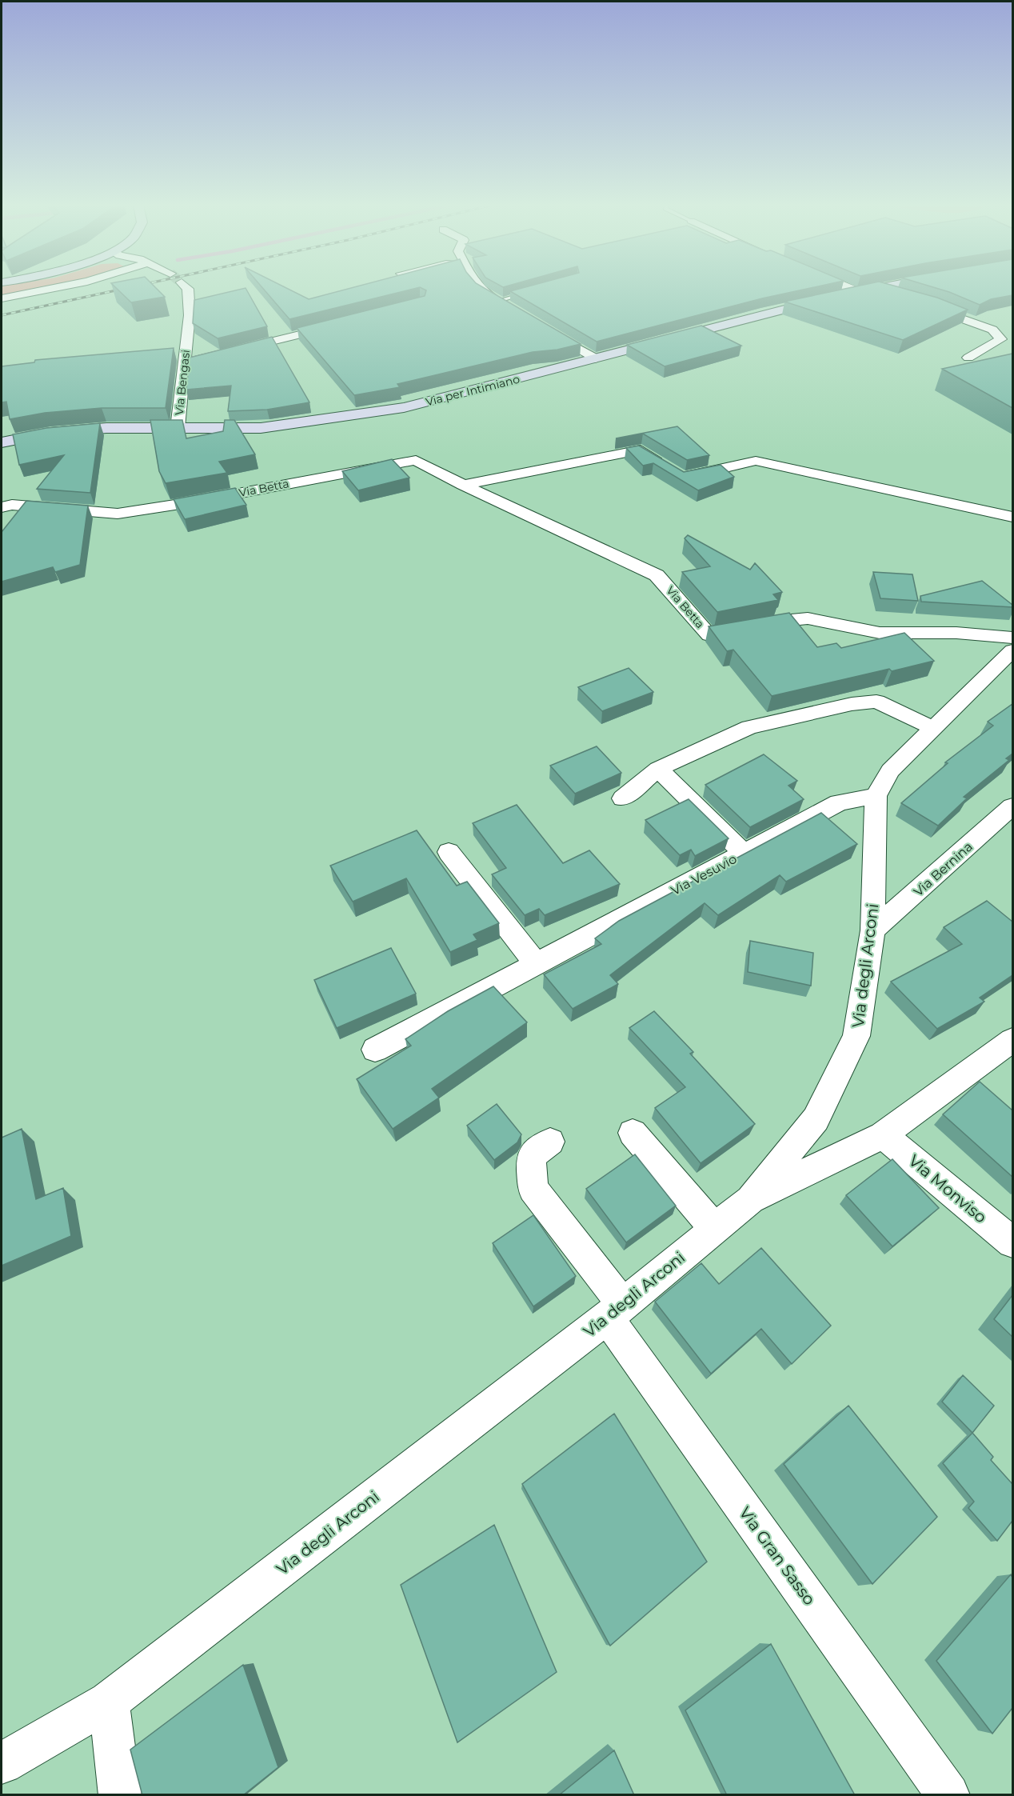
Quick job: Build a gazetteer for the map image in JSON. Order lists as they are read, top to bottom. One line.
{"streets":{"street":["Via Bengasi","Via per Intimiano","Via Betta","Via Bernina","Via Vesuvio","Via degli Arconi","Via Monviso","Via Gran Sasso"]},"crossings":[["Via Bengasi","Via per Intimiano"],["Via Bernina","Via degli Arconi"],["Via Vesuvio","Via degli Arconi"],["Via degli Arconi","Via Gran Sasso"]]}
